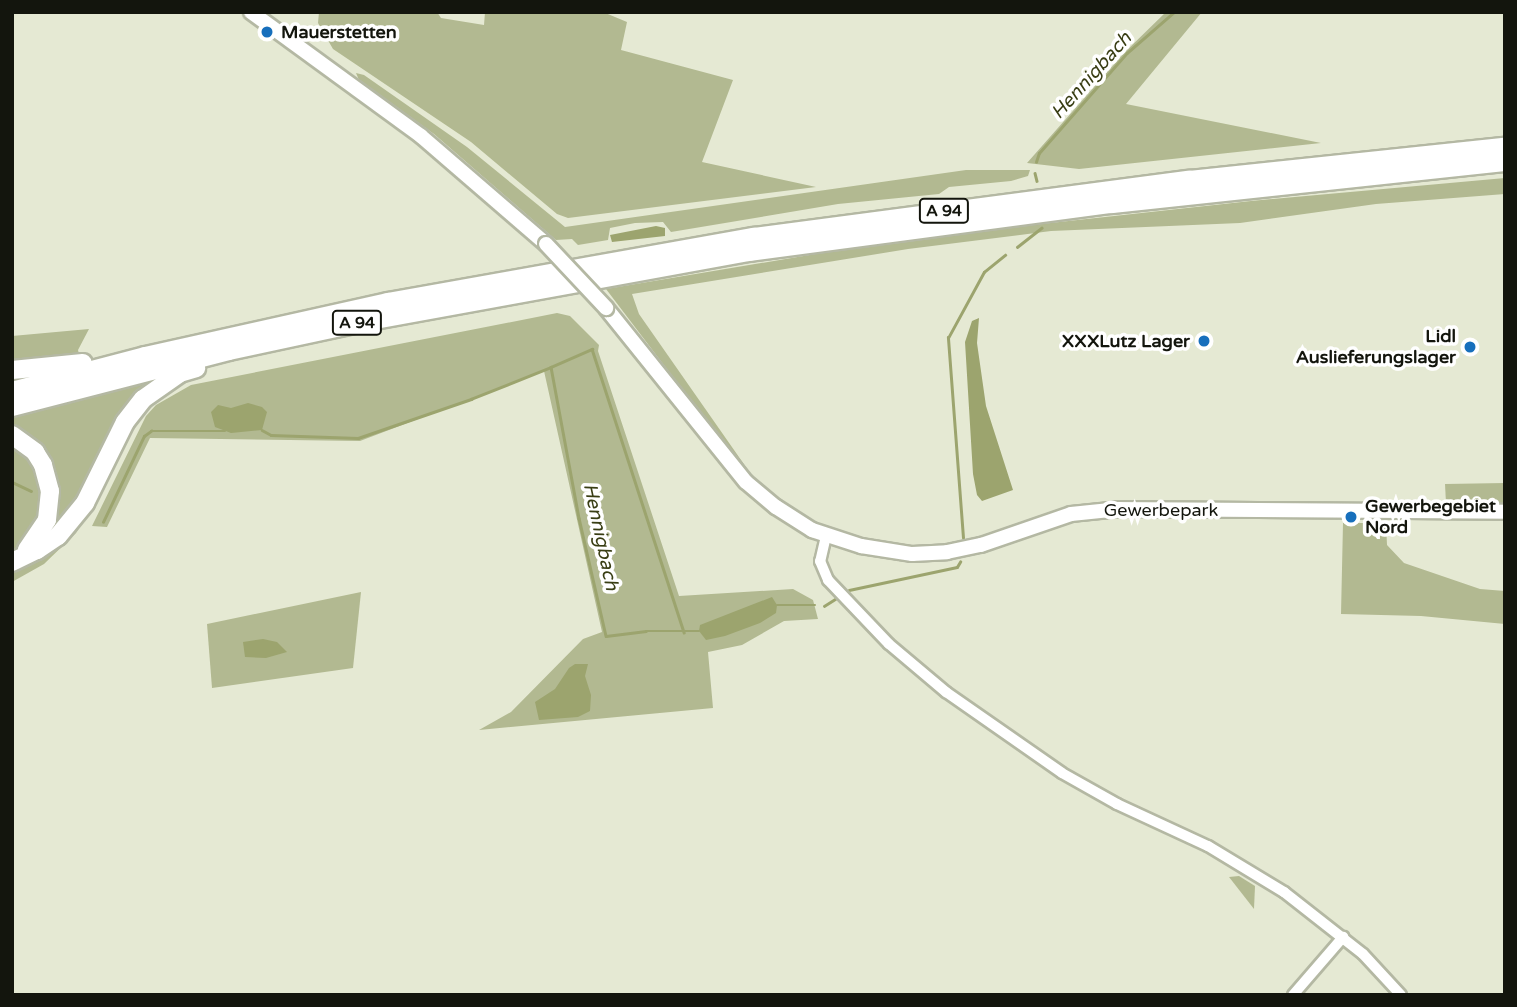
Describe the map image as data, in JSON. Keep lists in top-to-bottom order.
{
  "streets": {
    "highway": ["A 94"],
    "street": ["Gewerbepark"]
  },
  "water": ["Hennigbach"],
  "places": [
    "Mauerstetten",
    "XXXLutz Lager",
    "Lidl Auslieferungslager",
    "Gewerbegebiet Nord"
  ]
}
